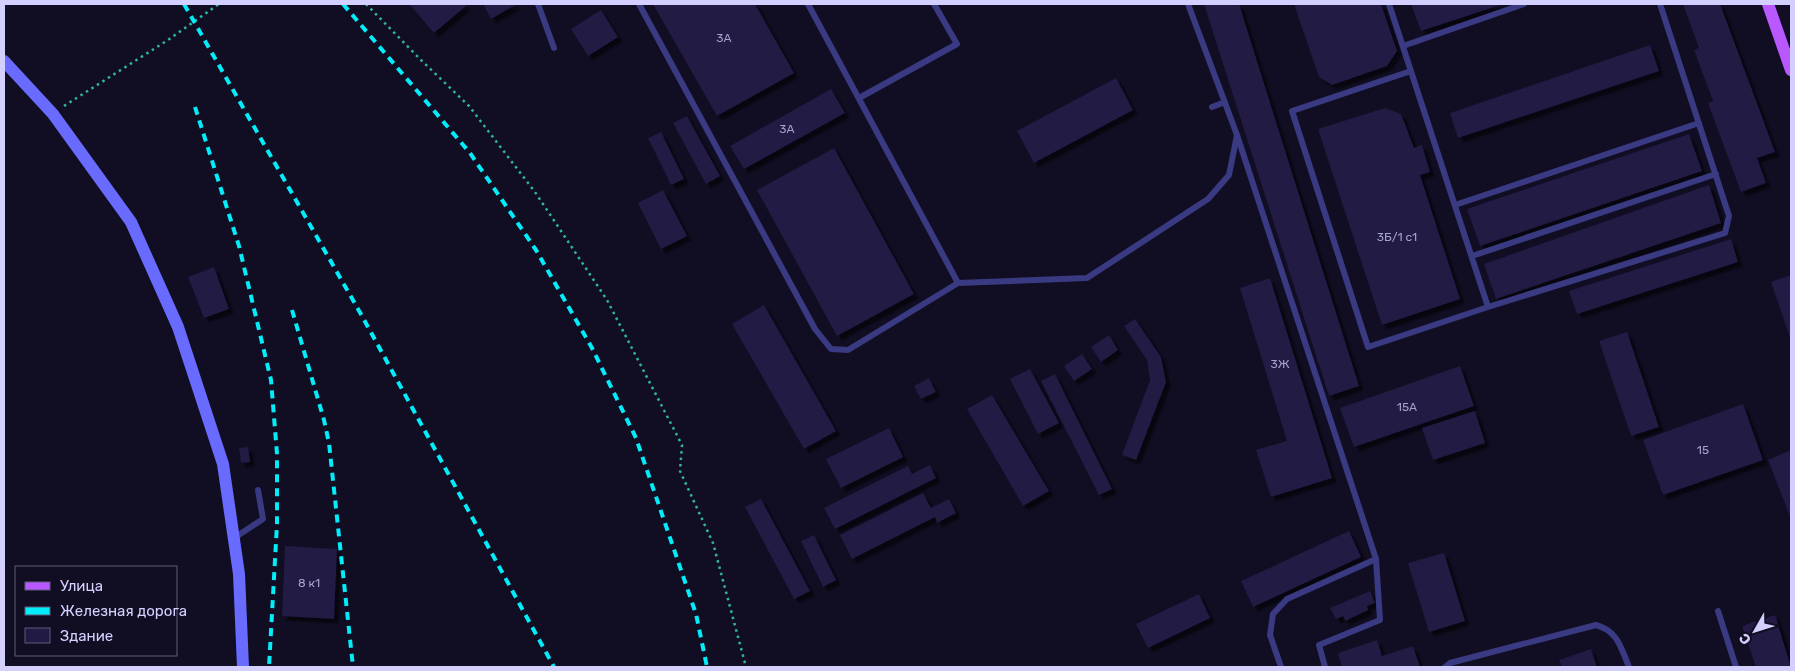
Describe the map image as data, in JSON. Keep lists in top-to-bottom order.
{
  "house_numbers": [
    "3А",
    "3А",
    "3Б/1 с1",
    "3Ж",
    "15А",
    "15",
    "8 к1"
  ],
  "legend": ["Улица", "Железная дорога", "Здание"],
  "north": "bottom left"
}
